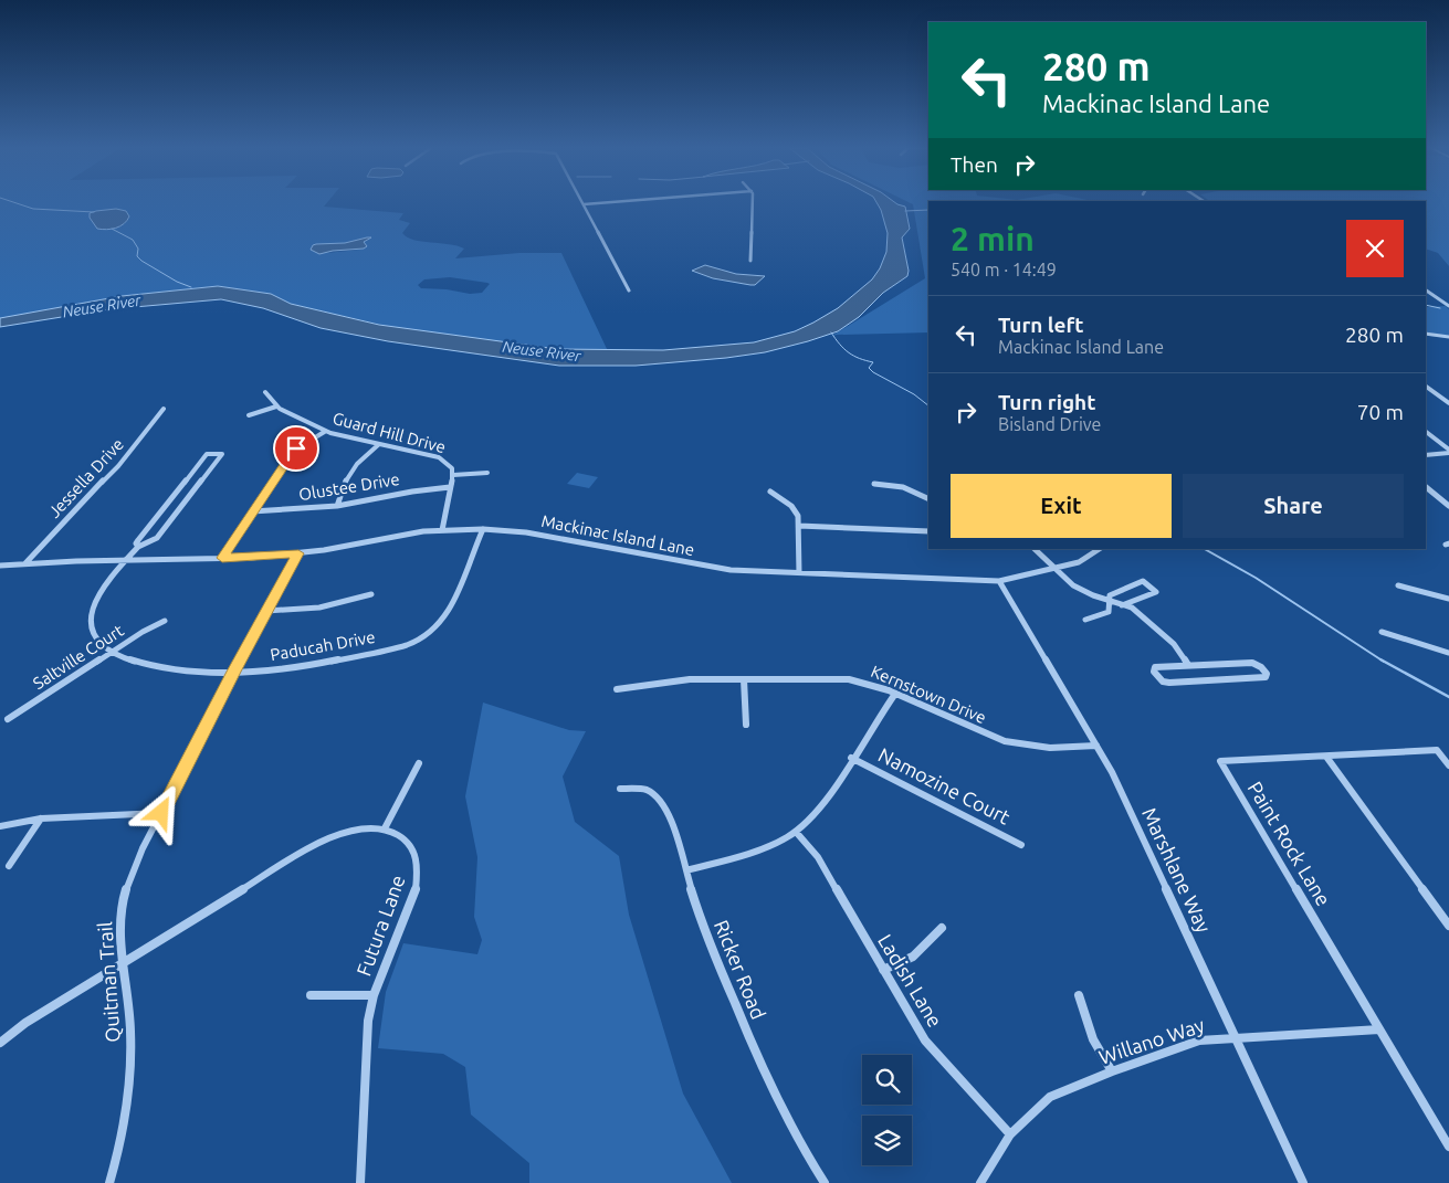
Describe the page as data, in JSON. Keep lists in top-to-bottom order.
{
  "streets": {
    "street": [
      "Guard Hill Drive",
      "Jessella Drive",
      "Olustee Drive",
      "Mackinac Island Lane",
      "Paducah Drive",
      "Saltville Court",
      "Kernstown Drive",
      "Namozine Court",
      "Paint Rock Lane",
      "Marshlane Way",
      "Futura Lane",
      "Ricker Road",
      "Ladish Lane",
      "Quitman Trail",
      "Willano Way"
    ]
  },
  "crossings": [
    ["Guard Hill Drive", "Olustee Drive"],
    ["Guard Hill Drive", "Mackinac Island Lane"],
    ["Jessella Drive", "Mackinac Island Lane"],
    ["Mackinac Island Lane", "Paducah Drive"],
    ["Mackinac Island Lane", "Marshlane Way"],
    ["Mackinac Island Lane", "Quitman Trail"],
    ["Paducah Drive", "Saltville Court"],
    ["Paducah Drive", "Quitman Trail"],
    ["Kernstown Drive", "Marshlane Way"],
    ["Paint Rock Lane", "Willano Way"],
    ["Marshlane Way", "Willano Way"],
    ["Ladish Lane", "Willano Way"]
  ],
  "water": ["Neuse River"],
  "page": {
    "turn": ["280 m", "Mackinac Island Lane"],
    "then": "Then",
    "heading": ["2 min", "540 m · 14:49"],
    "list": [
      {
        "name": "Turn left",
        "note": "Mackinac Island Lane",
        "value": "280 m"
      },
      {
        "name": "Turn right",
        "note": "Bisland Drive",
        "value": "70 m"
      }
    ],
    "buttons": ["Exit", "Share"]
  }
}
